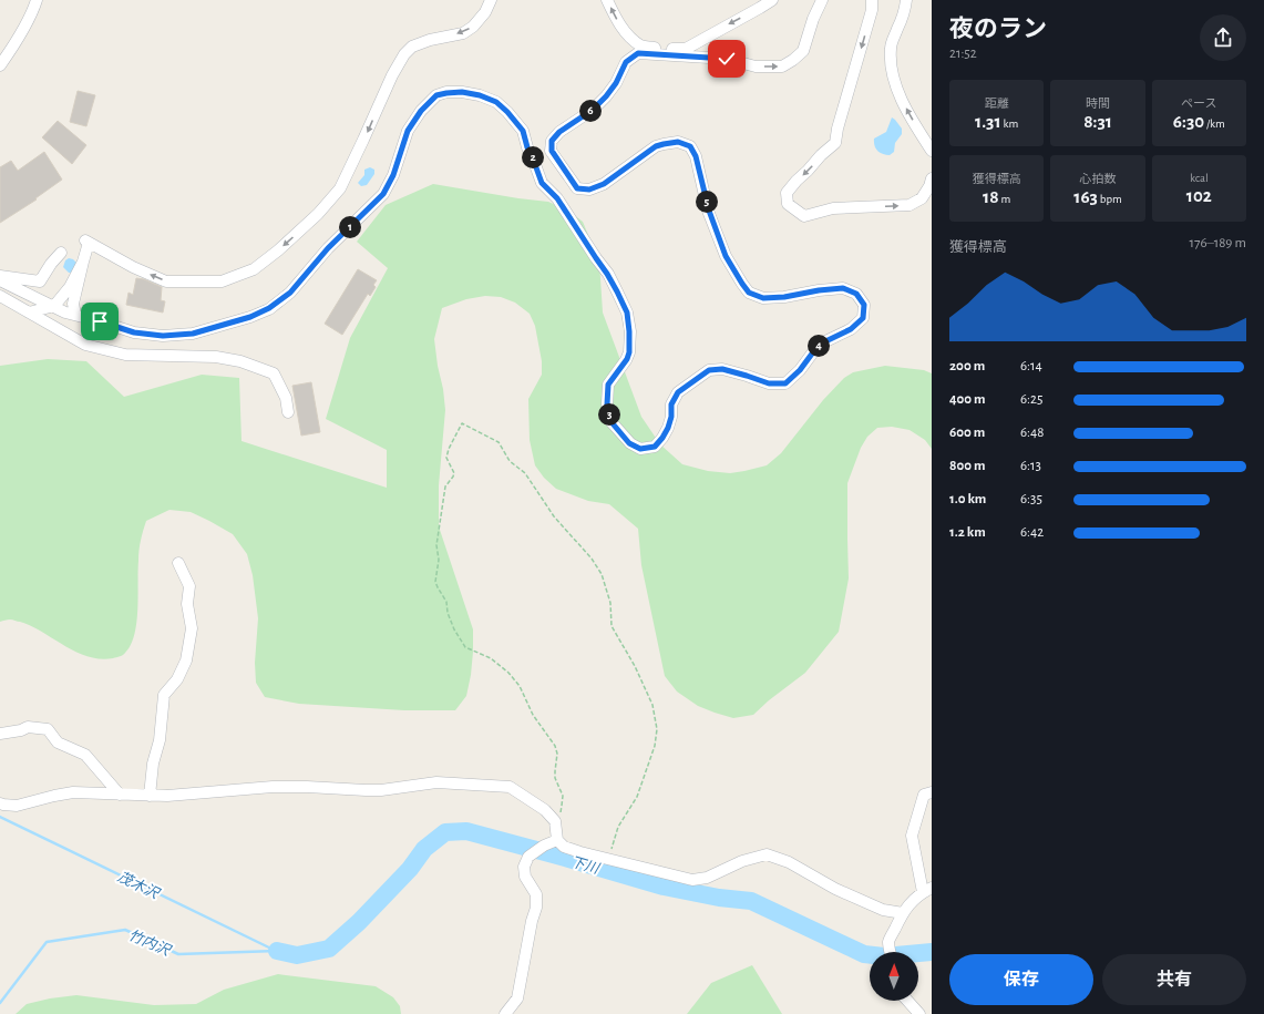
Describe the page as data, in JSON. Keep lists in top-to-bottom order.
{
  "water": ["下川", "茂木沢", "竹内沢"],
  "north": "top",
  "page": {
    "heading": ["夜のラン", "21:52"],
    "stats": [
      ["距離", "1.31 km"],
      ["時間", "8:31"],
      ["ペース", "6:30 /km"],
      ["獲得標高", "18 m"],
      ["心拍数", "163 bpm"],
      ["kcal", "102"]
    ],
    "pins": [
      "6",
      "2",
      "5",
      "1",
      "4",
      "3"
    ],
    "chart": ["獲得標高", "176–189 m"],
    "list": [
      {
        "name": "200 m",
        "note": "6:14"
      },
      {
        "name": "400 m",
        "note": "6:25"
      },
      {
        "name": "600 m",
        "note": "6:48"
      },
      {
        "name": "800 m",
        "note": "6:13"
      },
      {
        "name": "1.0 km",
        "note": "6:35"
      },
      {
        "name": "1.2 km",
        "note": "6:42"
      }
    ],
    "buttons": ["保存", "共有"]
  }
}
